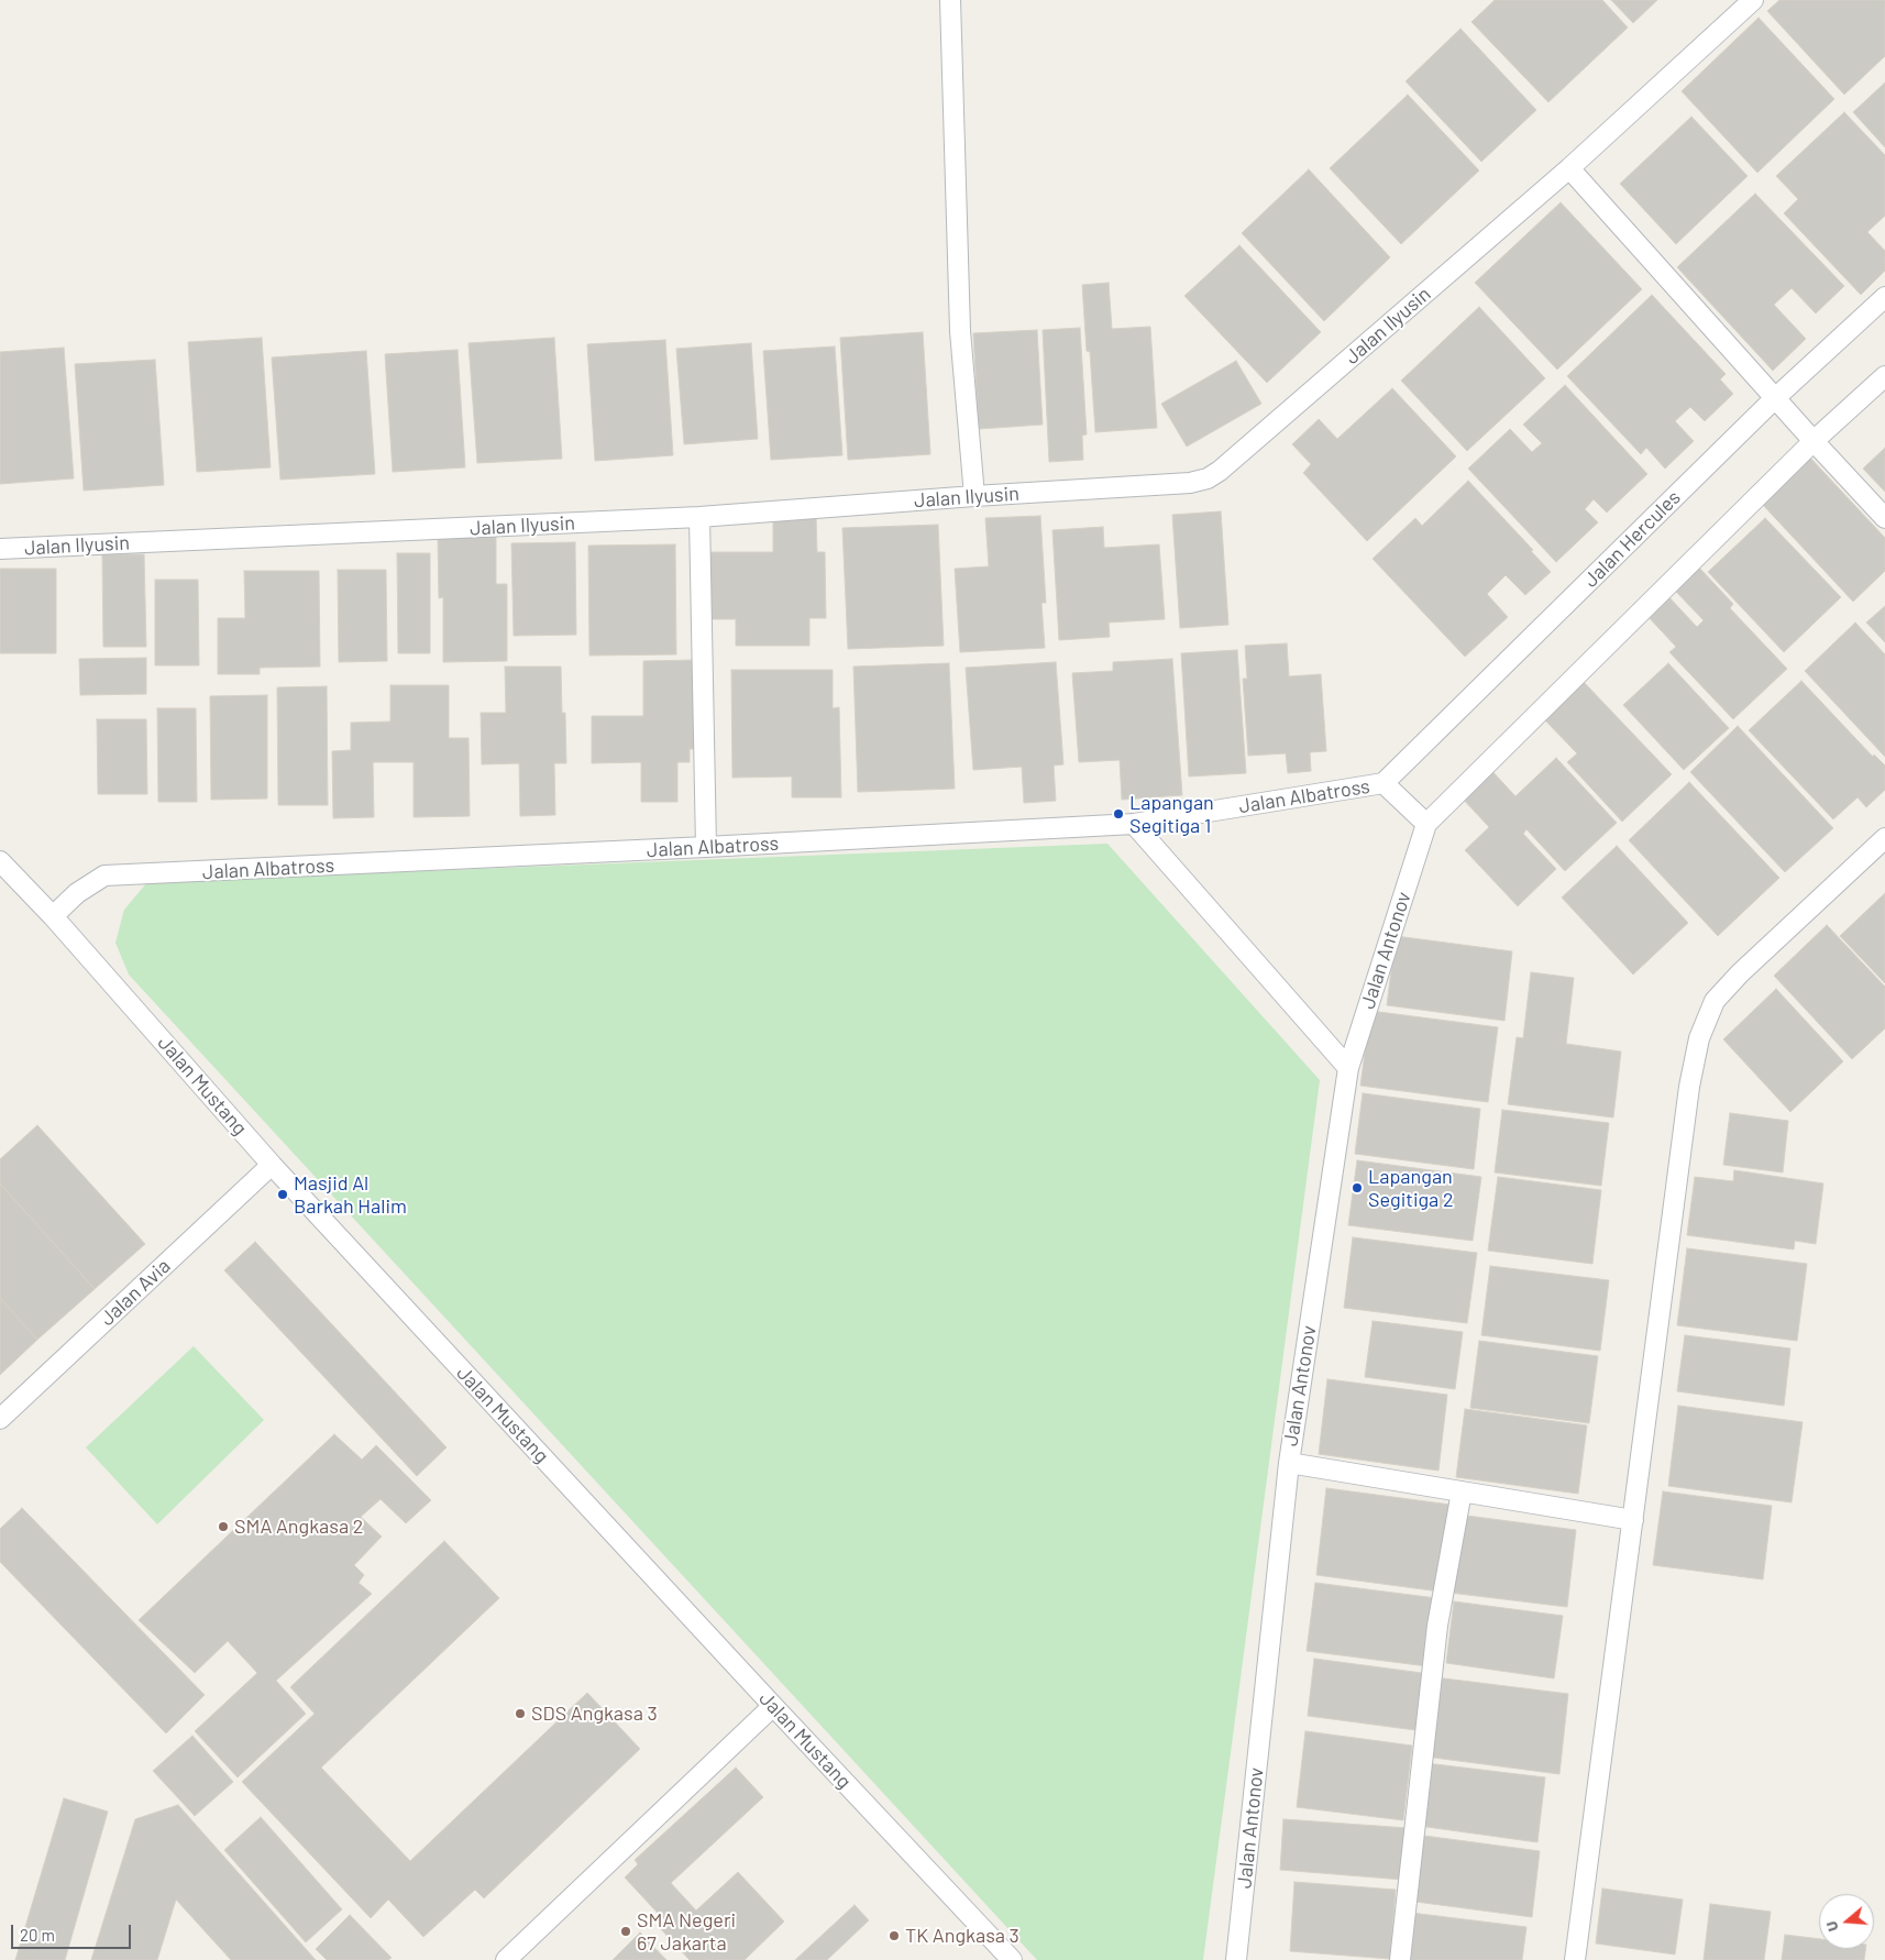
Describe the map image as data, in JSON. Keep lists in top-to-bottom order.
{
  "streets": {
    "lane": [
      "Jalan Ilyusin",
      "Jalan Hercules",
      "Jalan Albatross",
      "Jalan Antonov",
      "Jalan Mustang",
      "Jalan Avia"
    ]
  },
  "crossings": [
    ["Jalan Hercules", "Jalan Albatross"],
    ["Jalan Albatross", "Jalan Mustang"],
    ["Jalan Mustang", "Jalan Avia"]
  ],
  "places": [
    "Lapangan Segitiga 1",
    "Lapangan Segitiga 2",
    "Masjid Al Barkah Halim",
    "SMA Angkasa 2",
    "SDS Angkasa 3",
    "SMA Negeri 67 Jakarta",
    "TK Angkasa 3"
  ],
  "scale_bar": "20 m",
  "north": "left"
}
